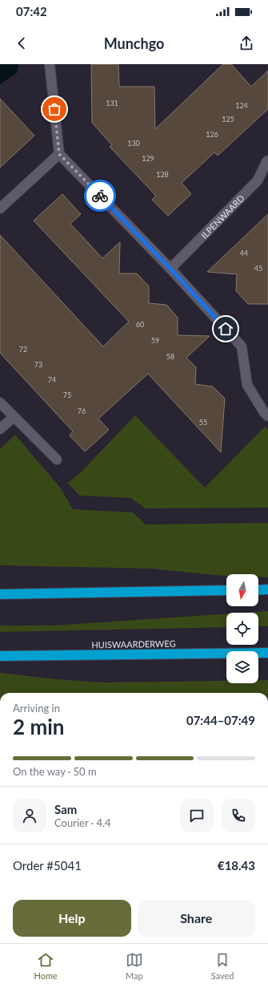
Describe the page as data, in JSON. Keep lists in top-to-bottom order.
{
  "streets": {
    "highway": ["HUISWAARDERWEG"],
    "street": ["ILPENWAARD"]
  },
  "house_numbers": [
    "131",
    "124",
    "125",
    "126",
    "130",
    "129",
    "128",
    "44",
    "45",
    "60",
    "59",
    "72",
    "58",
    "73",
    "74",
    "75",
    "76",
    "55"
  ],
  "north": "bottom",
  "page": {
    "status": "07:42",
    "header": "Munchgo",
    "heading": ["2 min", "Arriving in", "07:44–07:49"],
    "panel": [
      "Sam",
      "Courier · 4.4",
      "Order #5041",
      "€18.43"
    ],
    "bar": "On the way · 50 m",
    "buttons": ["Help", "Share"],
    "tabs": ["Home", "Map", "Saved"]
  }
}
